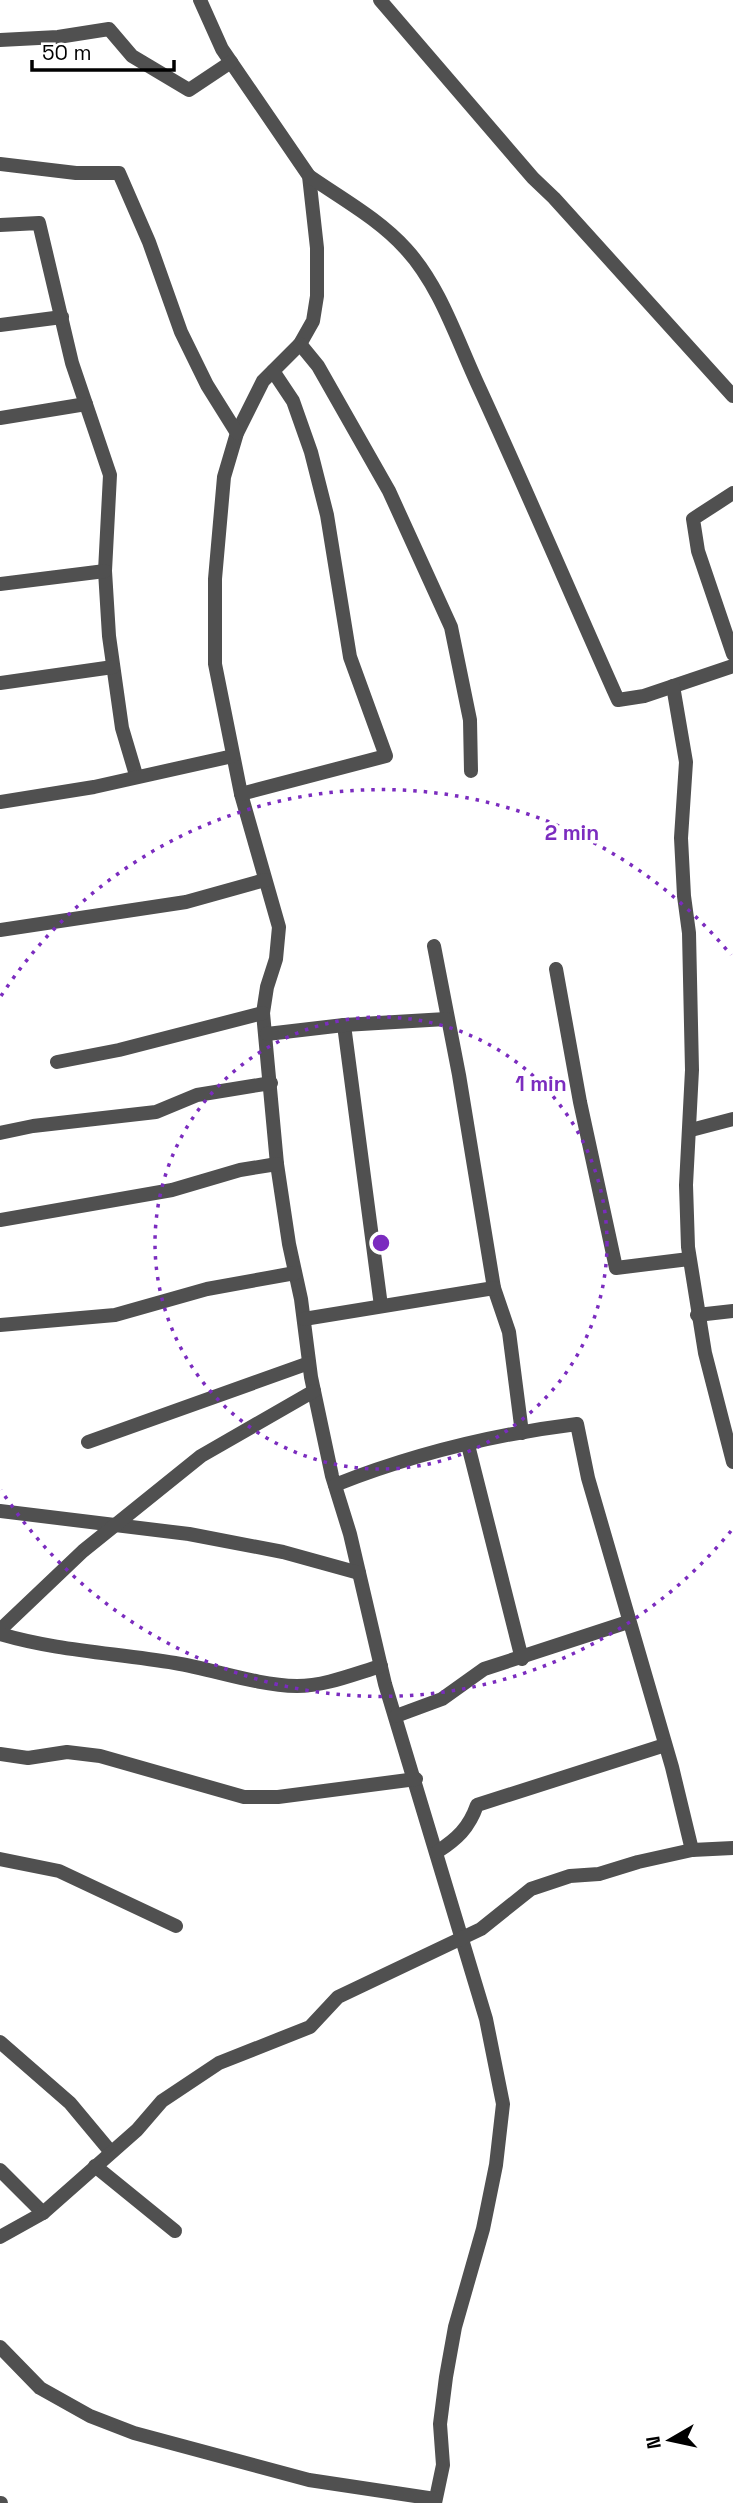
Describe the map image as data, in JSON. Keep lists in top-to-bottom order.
{
  "scale_bar": "50 m",
  "north": "left",
  "rings": ["2 min", "1 min"]
}
